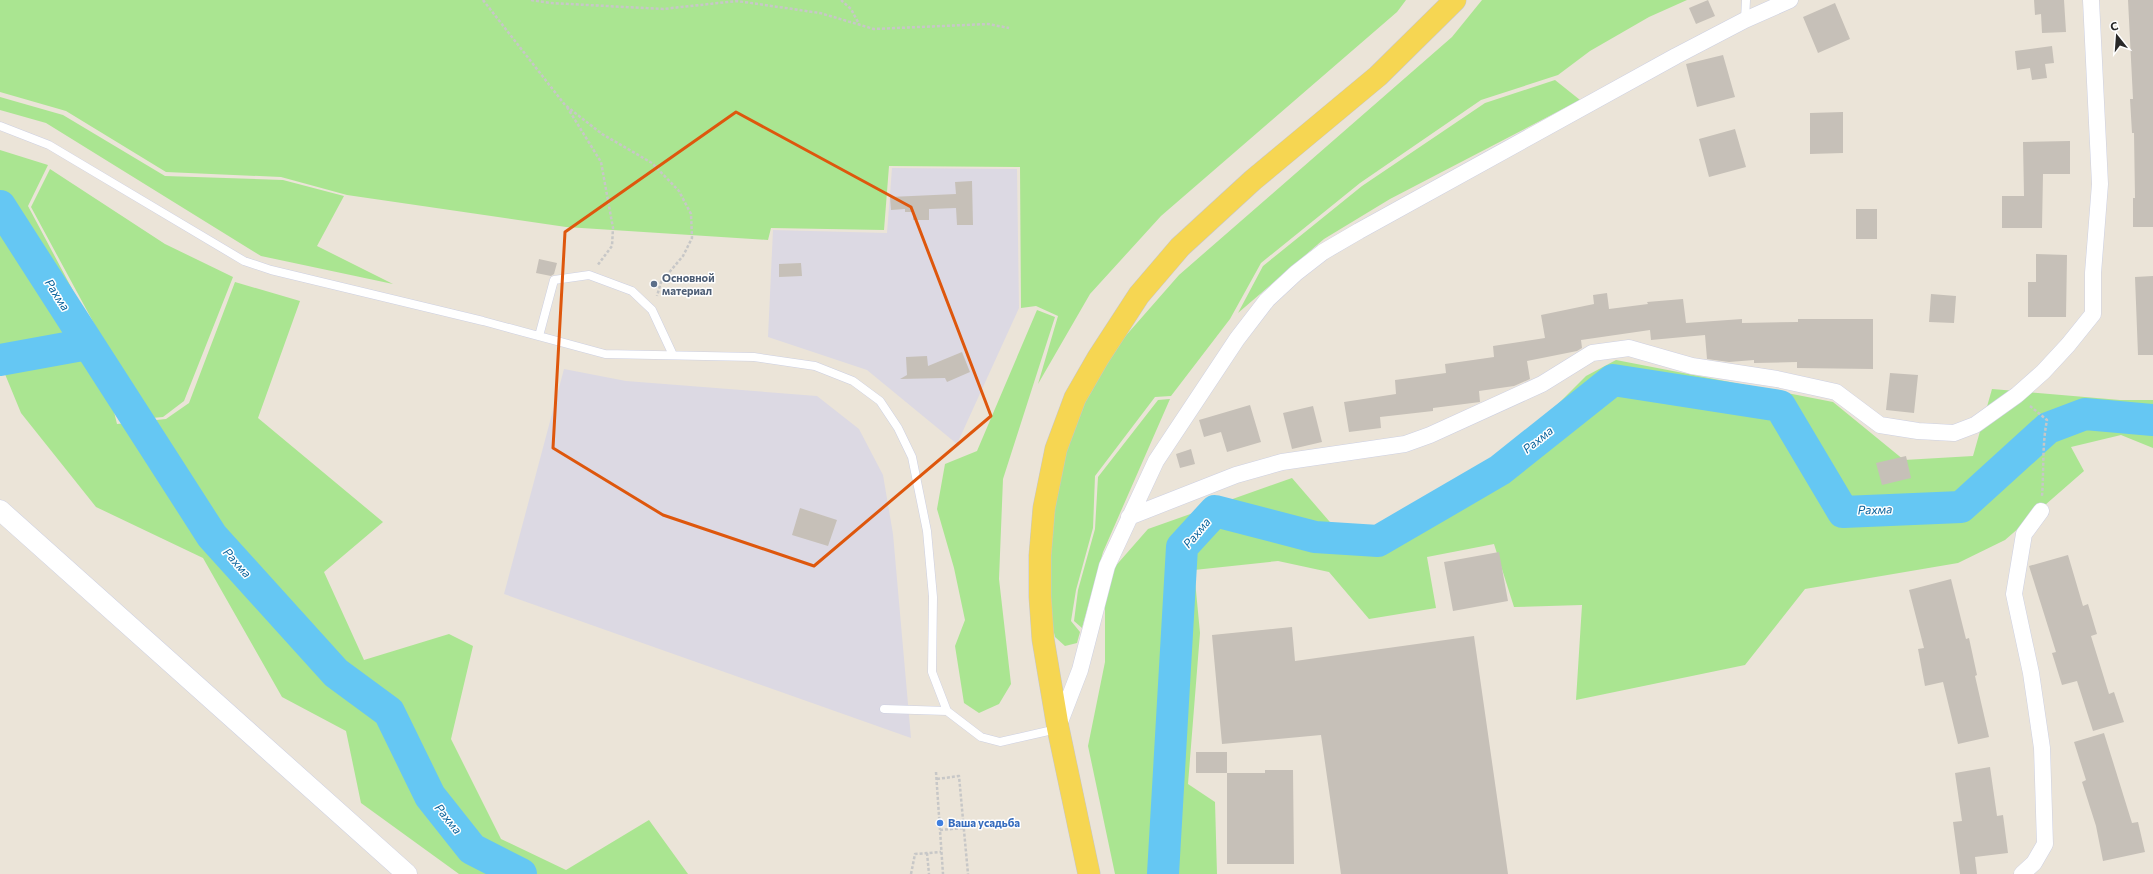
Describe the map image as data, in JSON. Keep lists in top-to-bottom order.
{
  "water": ["Рахма"],
  "places": ["Основной материал", "Ваша усадьба"],
  "north": "top"
}
